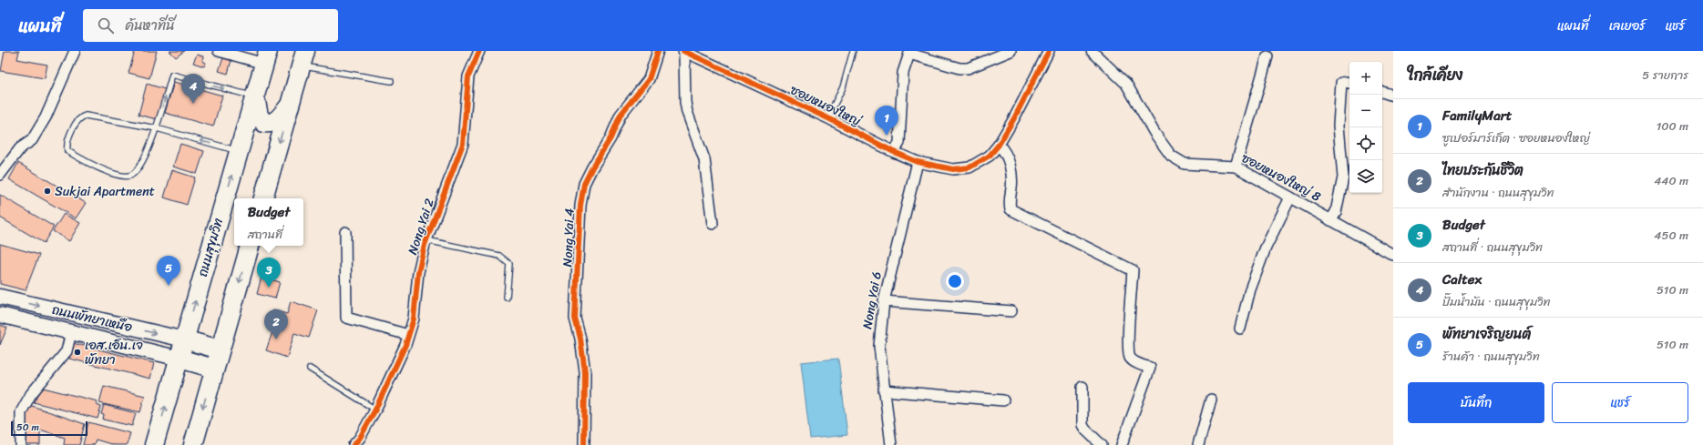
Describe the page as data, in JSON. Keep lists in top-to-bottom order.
{
  "streets": {
    "highway": ["ถนนสุขุมวิท"],
    "main road": ["ถนนพัทยาเหนือ"],
    "street": [
      "ซอยหนองใหญ่",
      "ซอยหนองใหญ่ 8",
      "Nong Yai 2",
      "Nong Yai 4",
      "Nong Yai 6"
    ]
  },
  "crossings": [
    ["ซอยหนองใหญ่", "Nong Yai 6"],
    ["ถนนสุขุมวิท", "ถนนพัทยาเหนือ"]
  ],
  "places": ["Sukjai Apartment", "เอส.เอ็น.เจ พัทยา"],
  "scale_bar": "50 m",
  "page": {
    "header": "แผนที่",
    "search": "ค้นหาที่นี่",
    "nav": ["แผนที่", "เลเยอร์", "แชร์"],
    "heading": ["ใกล้เคียง", "5 รายการ"],
    "map_buttons": ["+", "−"],
    "pins": [
      "4",
      "1",
      "5",
      "3",
      "2"
    ],
    "list": [
      {
        "mark": "1",
        "name": "FamilyMart",
        "note": "ซูเปอร์มาร์เก็ต · ซอยหนองใหญ่",
        "value": "100 m"
      },
      {
        "mark": "2",
        "name": "ไทยประกันชีวิต",
        "note": "สำนักงาน · ถนนสุขุมวิท",
        "value": "440 m"
      },
      {
        "mark": "3",
        "name": "Budget",
        "note": "สถานที่ · ถนนสุขุมวิท",
        "value": "450 m"
      },
      {
        "mark": "4",
        "name": "Caltex",
        "note": "ปั๊มน้ำมัน · ถนนสุขุมวิท",
        "value": "510 m"
      },
      {
        "mark": "5",
        "name": "พัทยาเจริญยนต์",
        "note": "ร้านค้า · ถนนสุขุมวิท",
        "value": "510 m"
      }
    ],
    "popup": ["Budget", "สถานที่"],
    "buttons": ["บันทึก", "แชร์"],
    "scale": "50 m"
  }
}
